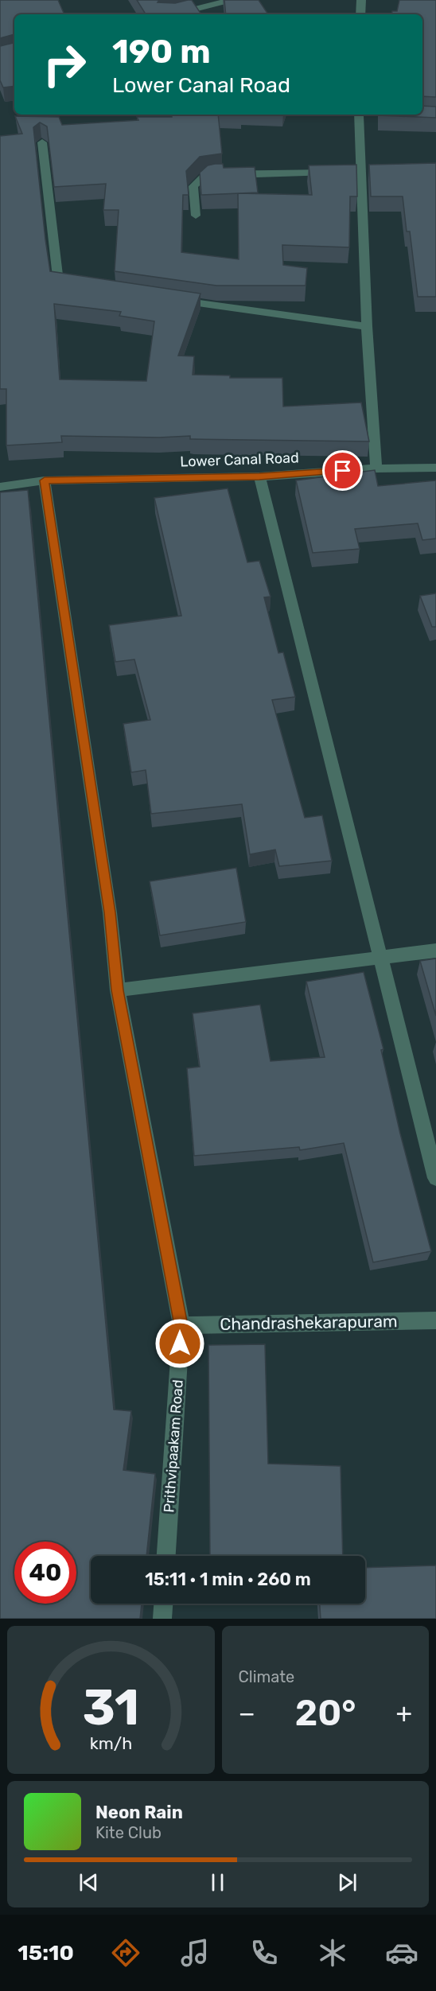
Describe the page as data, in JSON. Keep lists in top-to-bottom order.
{
  "streets": {
    "street": ["Lower Canal Road", "Chandrashekarapuram", "Prithvipaakam Road"]
  },
  "crossings": [
    ["Lower Canal Road", "Prithvipaakam Road"],
    ["Chandrashekarapuram", "Prithvipaakam Road"]
  ],
  "page": {
    "turn": ["190 m", "Lower Canal Road"],
    "limit": "40",
    "trip": "15:11 · 1 min · 260 m",
    "tile": "Climate",
    "heat": ["−", "20°", "+"],
    "song": ["Neon Rain", "Kite Club"],
    "tabs": "15:10",
    "gauge": ["31", "km/h"]
  }
}
